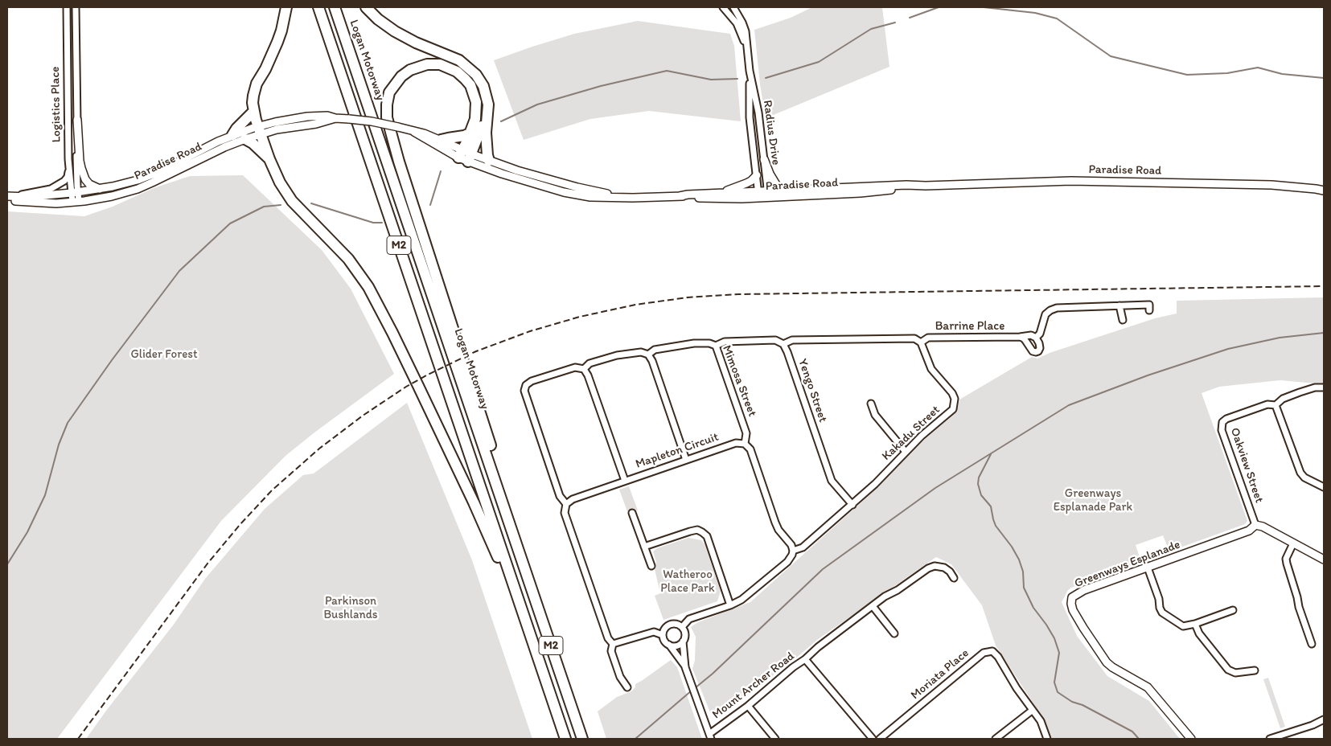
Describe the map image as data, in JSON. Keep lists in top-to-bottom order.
{
  "streets": {
    "highway": ["Logan Motorway", "M2"],
    "street": [
      "Logistics Place",
      "Radius Drive",
      "Paradise Road",
      "Barrine Place",
      "Mimosa Street",
      "Yengo Street",
      "Kakadu Street",
      "Mapleton Circuit",
      "Oakview Street",
      "Greenways Esplanade",
      "Moriata Place",
      "Mount Archer Road"
    ]
  },
  "crossings": [
    ["Logistics Place", "Paradise Road"],
    ["Radius Drive", "Paradise Road"],
    ["Barrine Place", "Kakadu Street"],
    ["Mimosa Street", "Mapleton Circuit"],
    ["Yengo Street", "Kakadu Street"],
    ["Oakview Street", "Greenways Esplanade"]
  ],
  "parks": [
    "Glider Forest",
    "Greenways Esplanade Park",
    "Watheroo Place Park",
    "Parkinson Bushlands"
  ]
}
